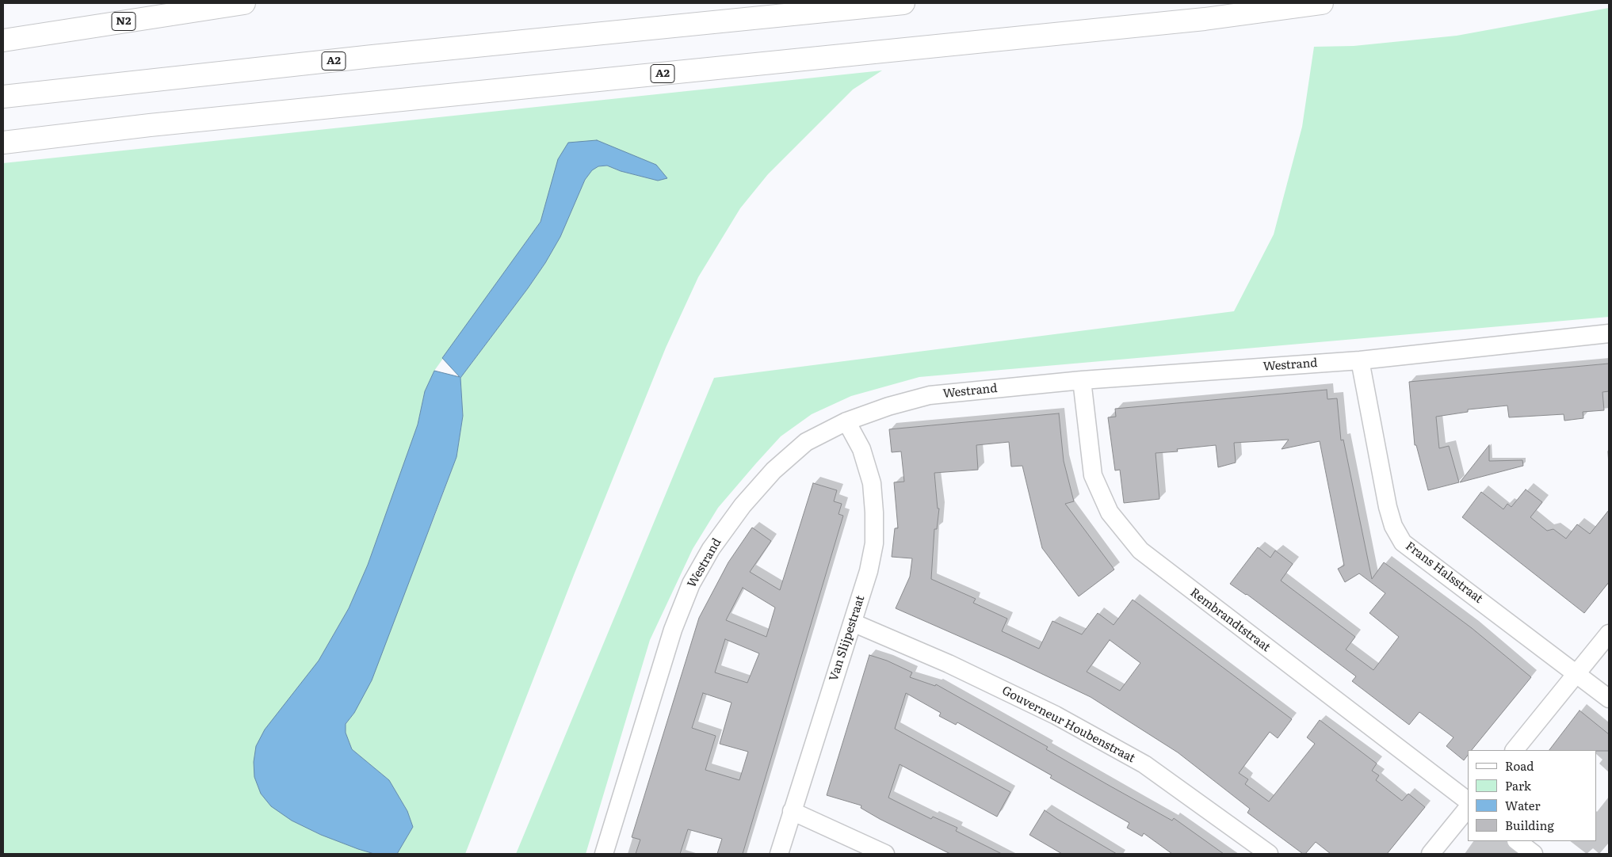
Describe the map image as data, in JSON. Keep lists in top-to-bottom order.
{
  "streets": {
    "highway": ["N2", "A2"],
    "street": [
      "Westrand",
      "Frans Halsstraat",
      "Rembrandtstraat",
      "Van Slijpestraat",
      "Gouverneur Houbenstraat"
    ]
  },
  "crossings": [
    ["Westrand", "Frans Halsstraat"],
    ["Westrand", "Rembrandtstraat"],
    ["Westrand", "Van Slijpestraat"],
    ["Van Slijpestraat", "Gouverneur Houbenstraat"]
  ],
  "legend": [
    "Road",
    "Park",
    "Water",
    "Building"
  ]
}
